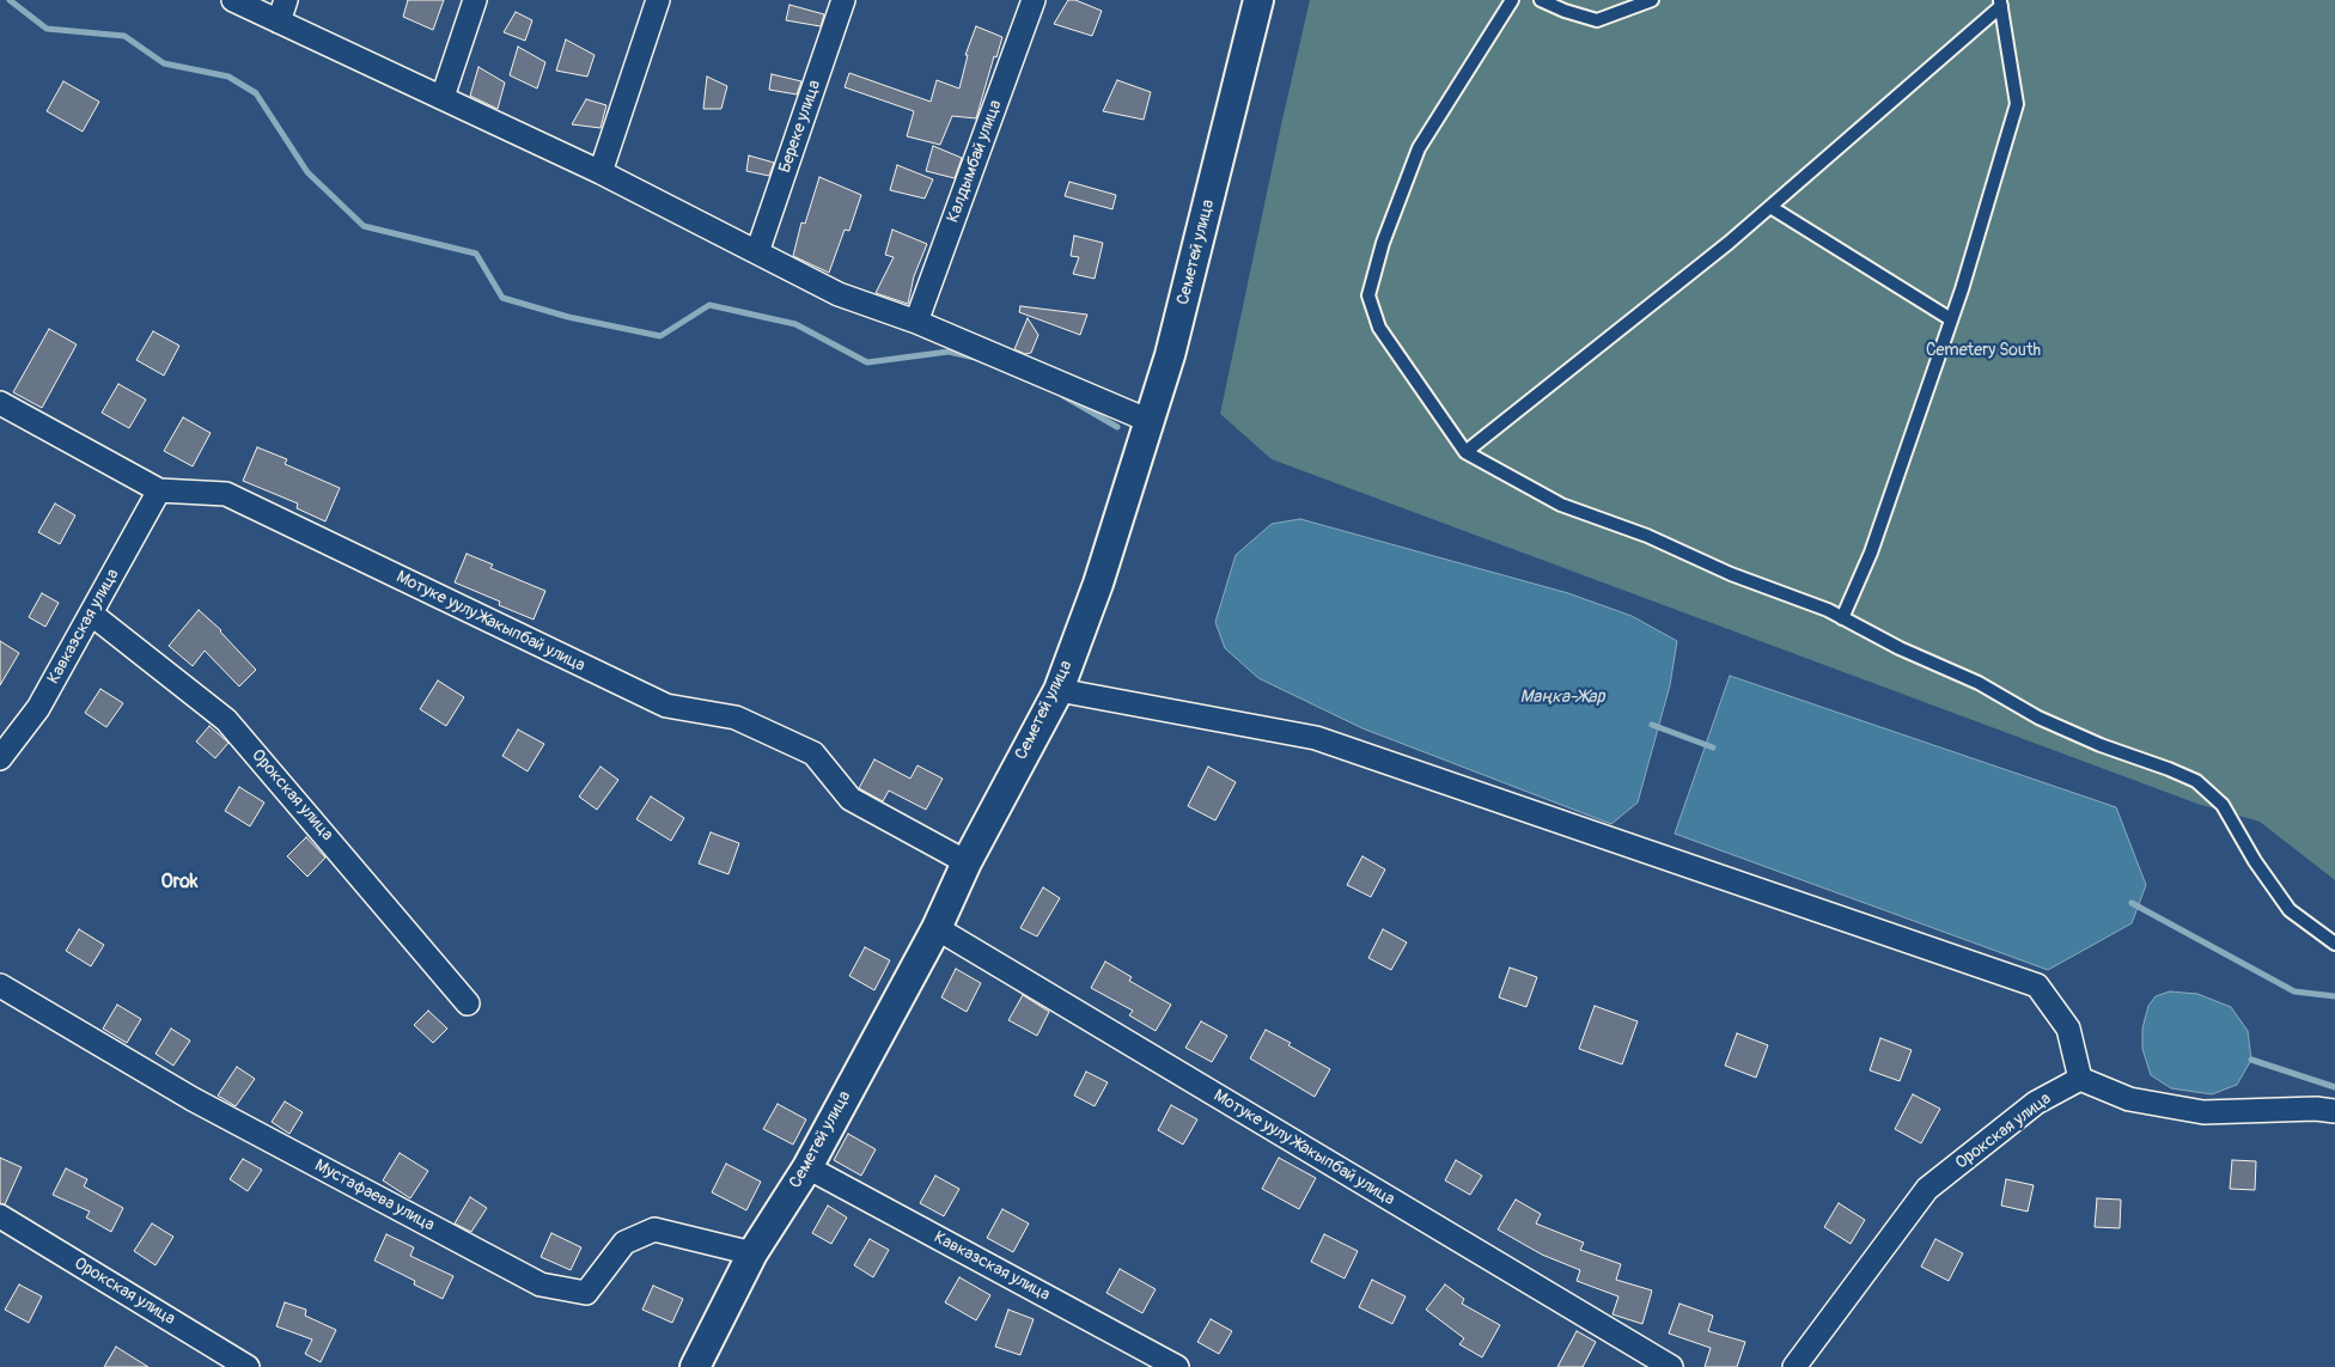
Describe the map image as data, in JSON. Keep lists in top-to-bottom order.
{
  "streets": {
    "street": [
      "Береке улица",
      "Калдымбай улица",
      "Семетей улица",
      "Мотуке уулу Жакыпбай улица",
      "Кавказская улица",
      "Орокская улица",
      "Мустафаева улица"
    ]
  },
  "crossings": [
    ["Семетей улица", "Мотуке уулу Жакыпбай улица"],
    ["Семетей улица", "Кавказская улица"],
    ["Семетей улица", "Мустафаева улица"],
    ["Мотуке уулу Жакыпбай улица", "Кавказская улица"],
    ["Кавказская улица", "Орокская улица"]
  ],
  "districts": ["Orok"],
  "water": ["Маңка-Жар"],
  "parks": ["Cemetery South"]
}
